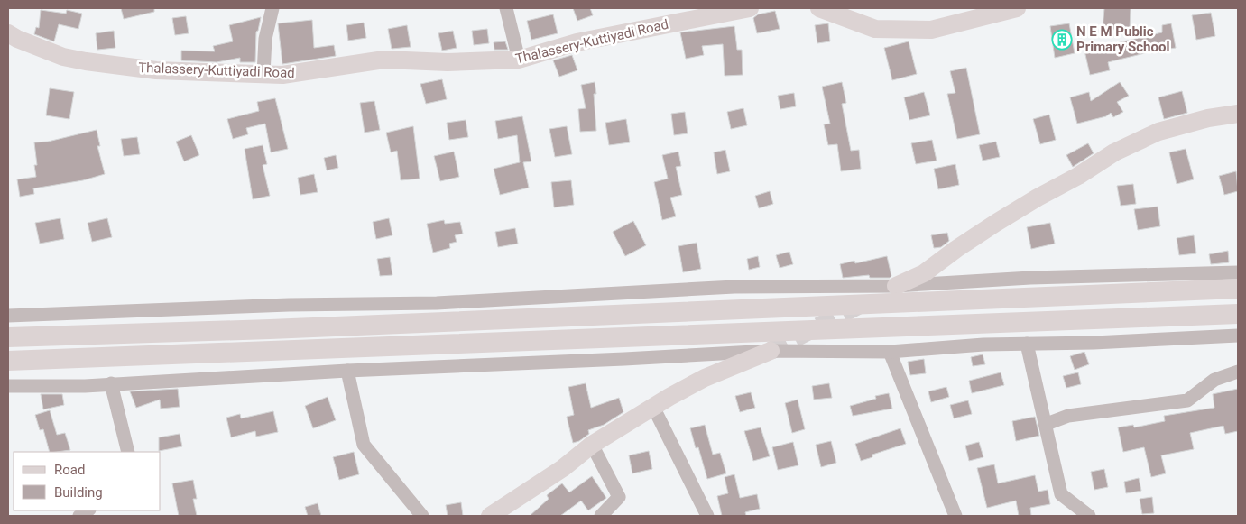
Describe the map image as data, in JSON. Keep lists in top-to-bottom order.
{
  "streets": {
    "main road": ["Thalassery-Kuttiyadi Road"]
  },
  "places": {
    "building": ["N E M Public Primary School"]
  },
  "legend": ["Road", "Building"]
}
